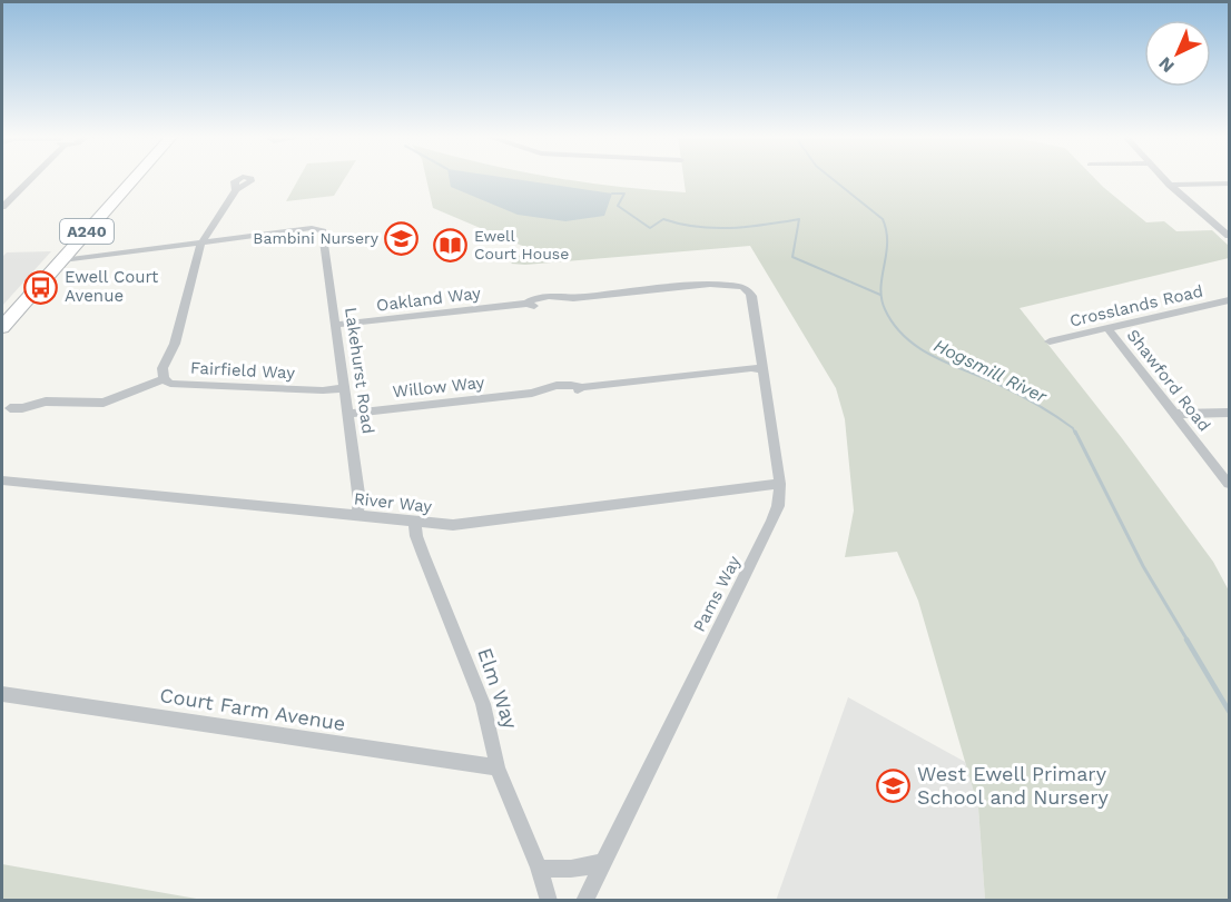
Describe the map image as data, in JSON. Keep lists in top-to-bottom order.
{
  "streets": {
    "highway": ["A240"],
    "street": [
      "Oakland Way",
      "Crosslands Road",
      "Fairfield Way",
      "Lakehurst Road",
      "Shawford Road",
      "Willow Way",
      "River Way",
      "Pams Way",
      "Elm Way",
      "Court Farm Avenue"
    ]
  },
  "crossings": [
    ["Oakland Way", "Lakehurst Road"],
    ["Oakland Way", "Pams Way"],
    ["Crosslands Road", "Shawford Road"],
    ["Fairfield Way", "Lakehurst Road"],
    ["Lakehurst Road", "Willow Way"],
    ["Lakehurst Road", "River Way"],
    ["Willow Way", "Pams Way"],
    ["River Way", "Pams Way"],
    ["River Way", "Elm Way"],
    ["Elm Way", "Court Farm Avenue"]
  ],
  "water": ["Hogsmill River"],
  "places": {
    "school or university": ["Bambini Nursery", "West Ewell Primary School and Nursery"],
    "library": ["Ewell Court House"],
    "bus stop": ["Ewell Court Avenue"]
  },
  "north": "bottom left"
}
